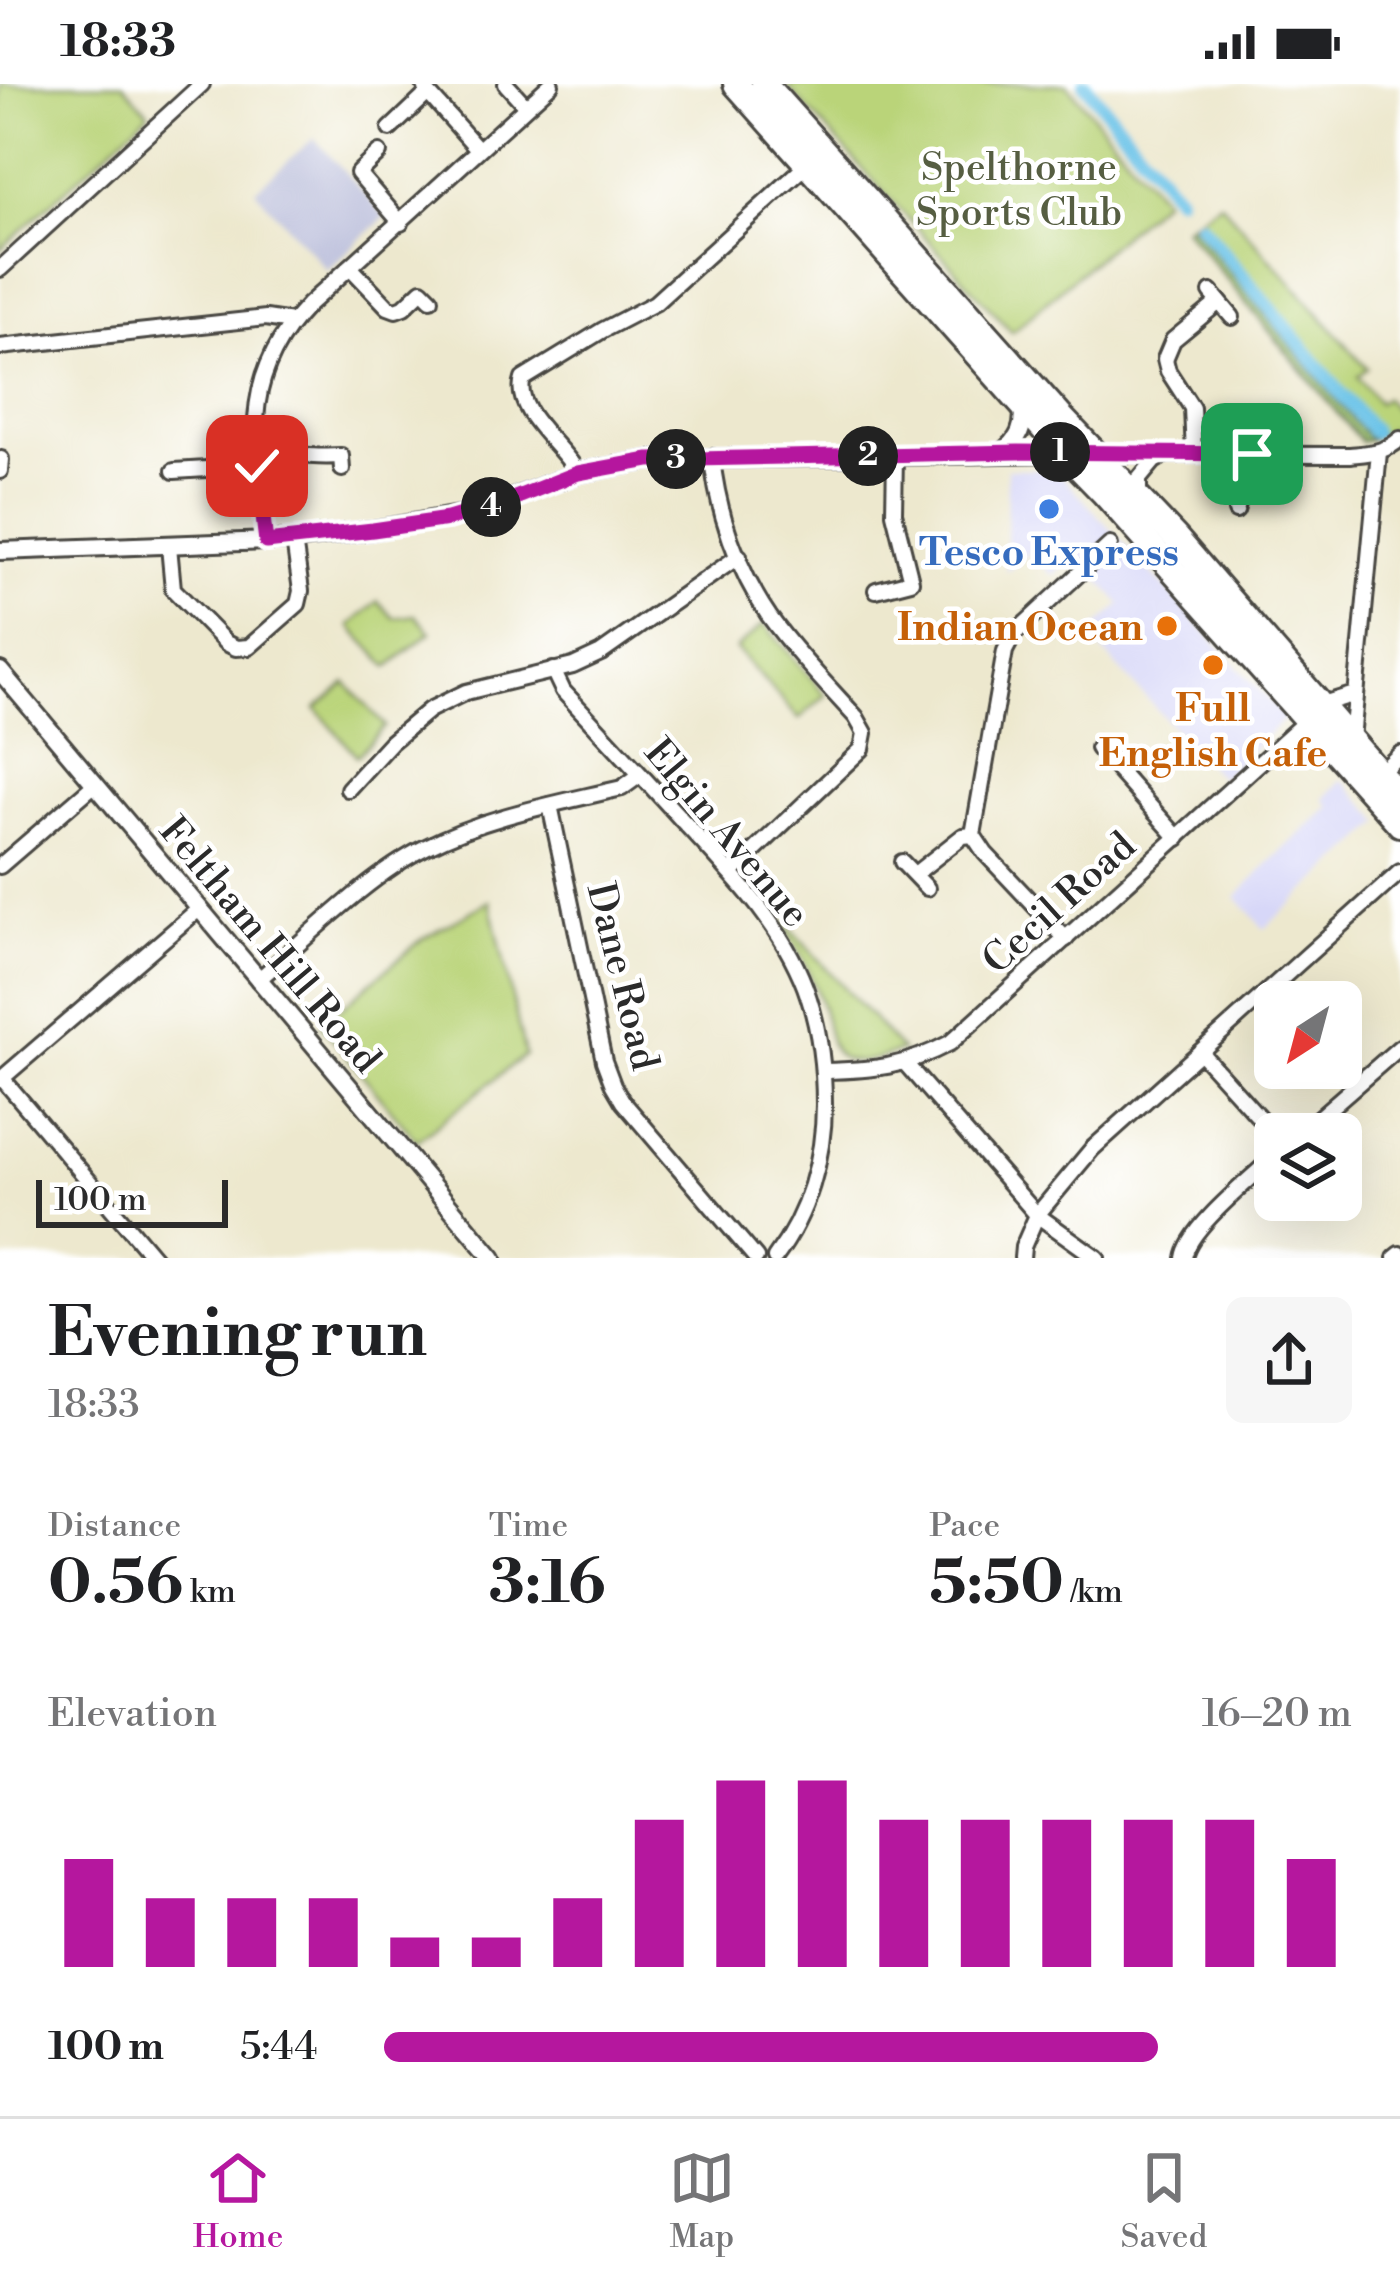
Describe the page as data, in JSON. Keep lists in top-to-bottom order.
{
  "streets": {
    "street": [
      "Elgin Avenue",
      "Cecil Road",
      "Feltham Hill Road",
      "Dane Road"
    ]
  },
  "crossings": [
    ["Elgin Avenue", "Cecil Road"]
  ],
  "parks": ["Spelthorne Sports Club"],
  "places": ["Tesco Express", "Indian Ocean", "Full English Cafe"],
  "scale_bar": "100 m",
  "north": "bottom left",
  "page": {
    "status": "18:33",
    "pins": [
      "1",
      "2",
      "3",
      "4"
    ],
    "scale": "100 m",
    "heading": ["Evening run", "18:33"],
    "stats": [
      ["Distance", "0.56 km"],
      ["Time", "3:16"],
      ["Pace", "5:50 /km"]
    ],
    "chart": ["Elevation", "16–20 m"],
    "list": [
      {
        "name": "100 m",
        "note": "5:44"
      }
    ],
    "tabs": ["Home", "Map", "Saved"]
  }
}
